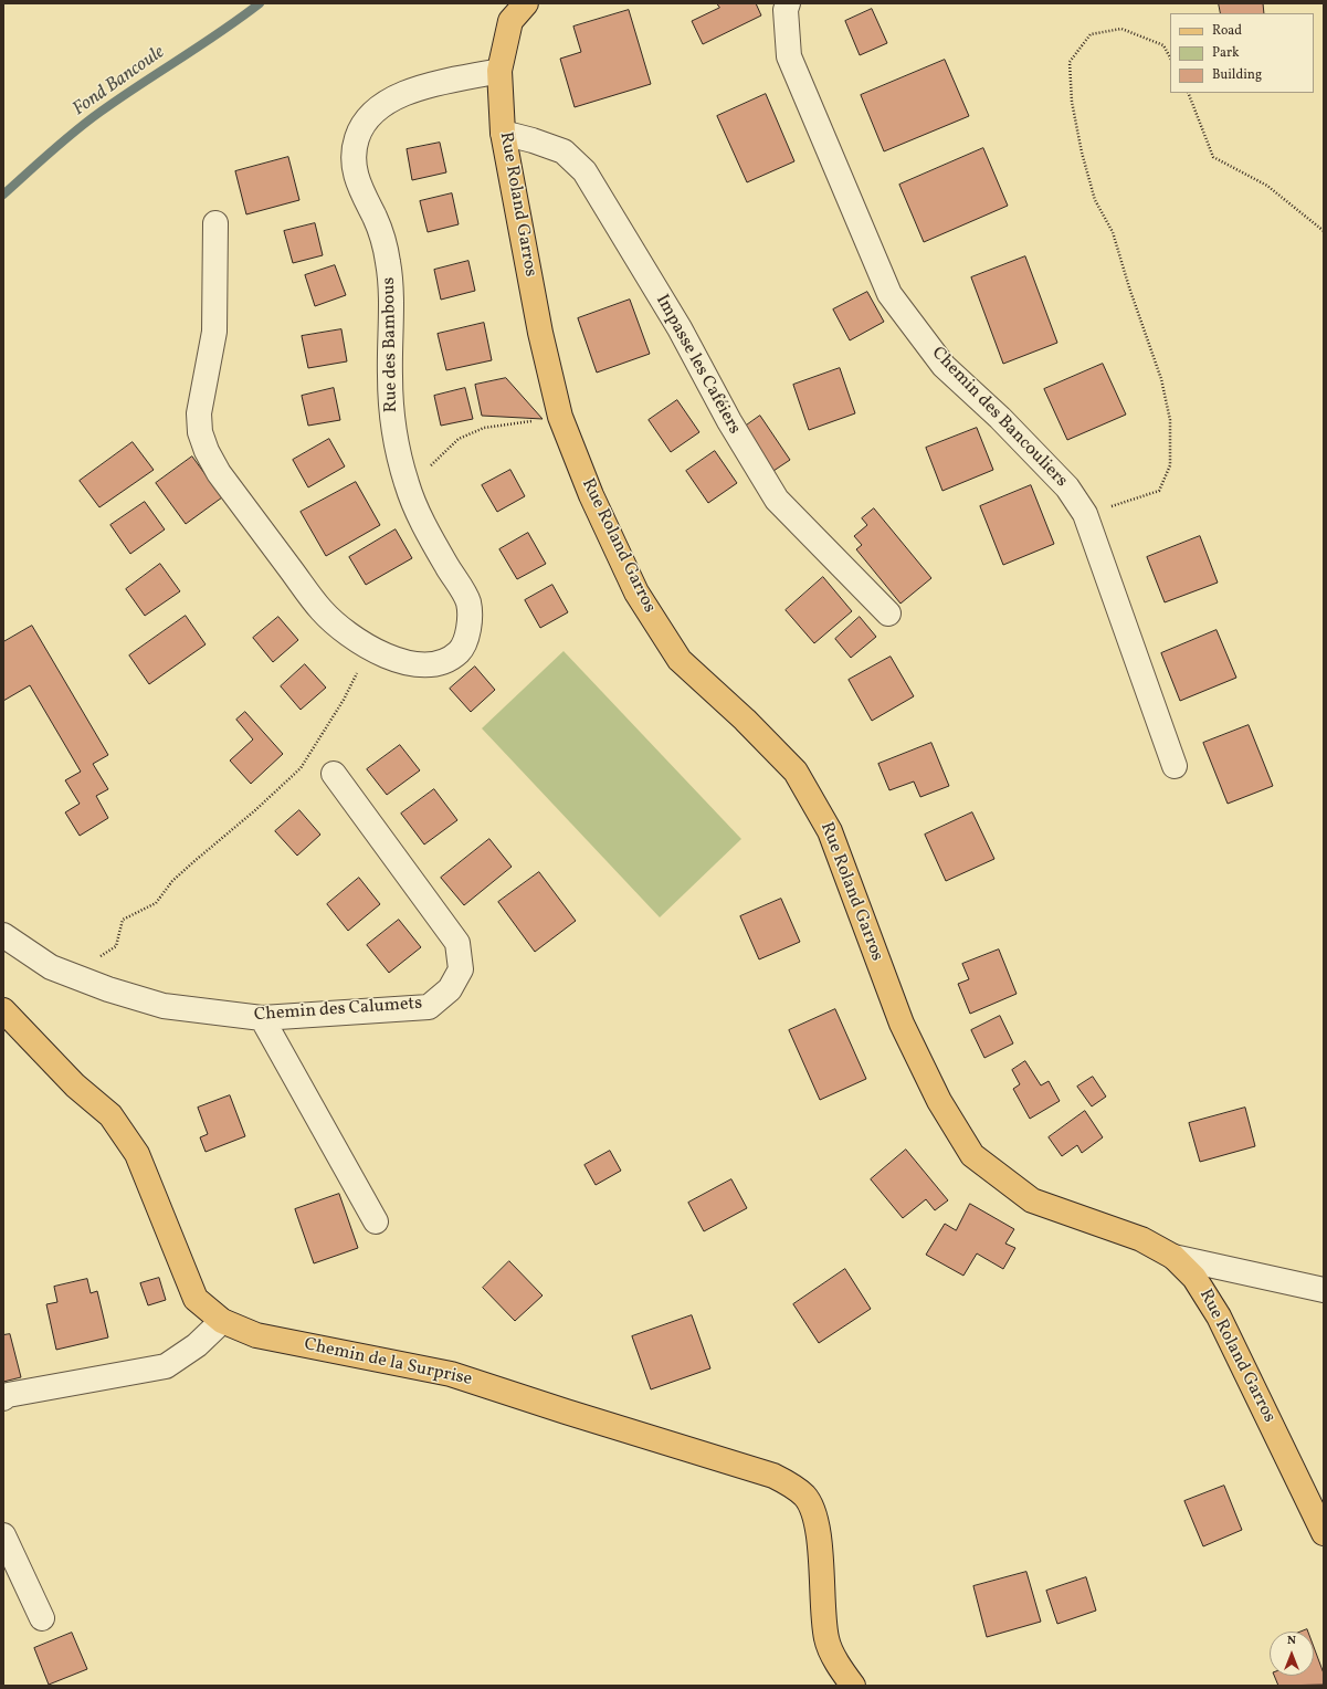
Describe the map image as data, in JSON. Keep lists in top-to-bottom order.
{
  "streets": {
    "main road": ["Rue Roland Garros", "Chemin de la Surprise"],
    "street": [
      "Rue des Bambous",
      "Impasse les Caféiers",
      "Chemin des Bancouliers",
      "Chemin des Calumets"
    ]
  },
  "crossings": [
    ["Rue Roland Garros", "Rue des Bambous"],
    ["Rue Roland Garros", "Impasse les Caféiers"]
  ],
  "water": ["Fond Bancoule"],
  "legend": ["Road", "Park", "Building"],
  "north": "top"
}
